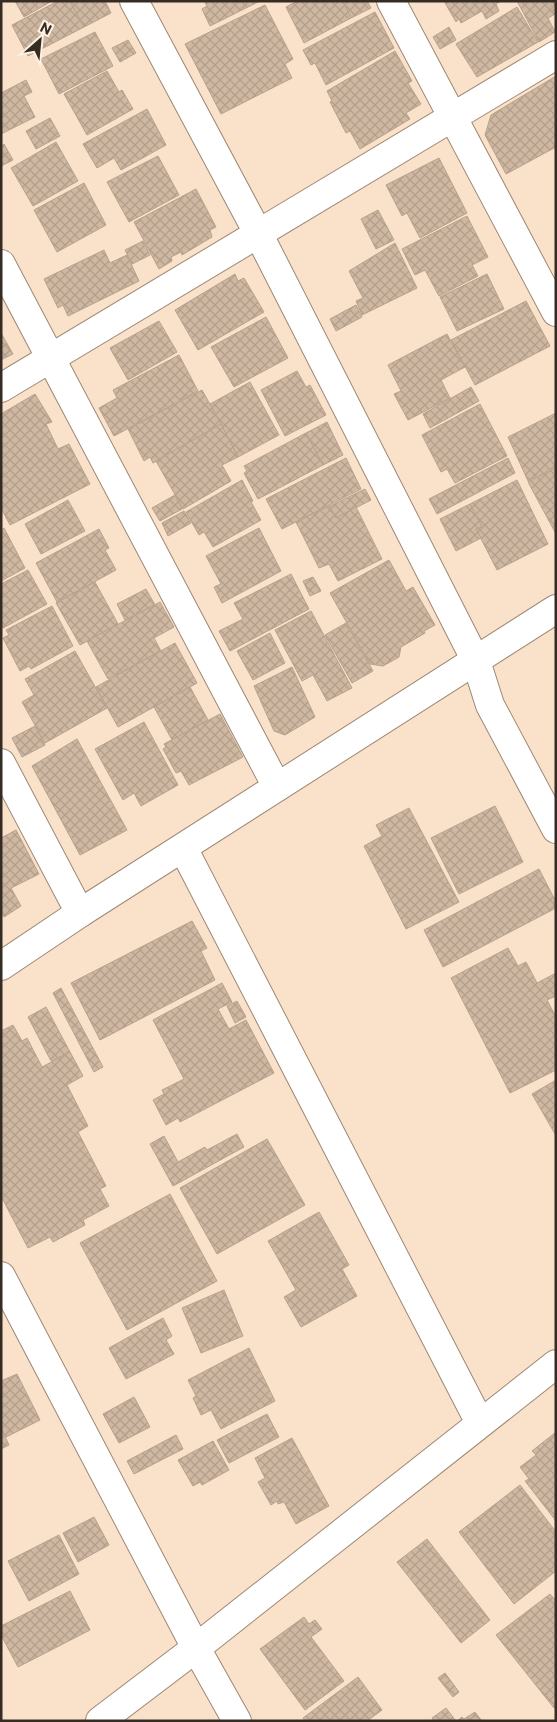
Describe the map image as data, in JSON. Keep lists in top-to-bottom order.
{
  "north": "top right"
}
